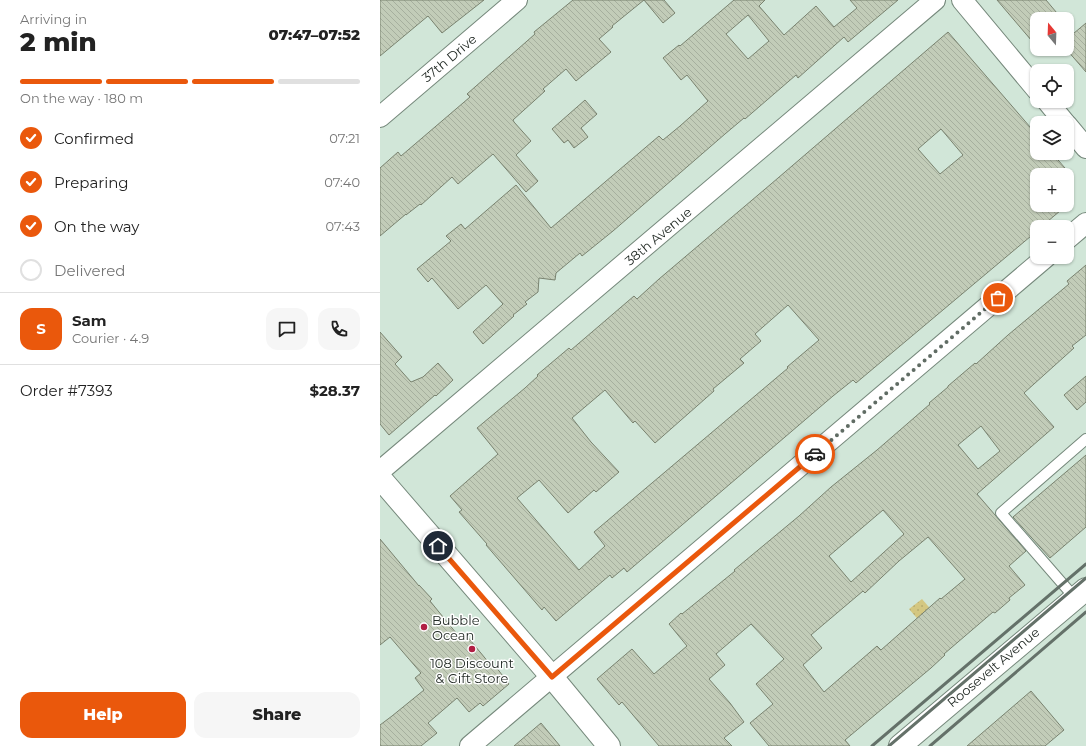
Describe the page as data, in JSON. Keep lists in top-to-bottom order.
{
  "streets": {
    "main road": ["Roosevelt Avenue"],
    "street": ["37th Drive", "38th Avenue"]
  },
  "places": ["Bubble Ocean", "108 Discount & Gift Store"],
  "north": "top",
  "page": {
    "heading": ["2 min", "Arriving in", "07:47–07:52"],
    "panel": [
      "Sam",
      "Courier · 4.9",
      "Order #7393",
      "$28.37"
    ],
    "map_buttons": ["+", "−"],
    "bar": "On the way · 180 m",
    "list": [
      ["Confirmed", "07:21"],
      ["Preparing", "07:40"],
      ["On the way", "07:43"],
      "Delivered"
    ],
    "round": "S",
    "buttons": ["Help", "Share"]
  }
}
